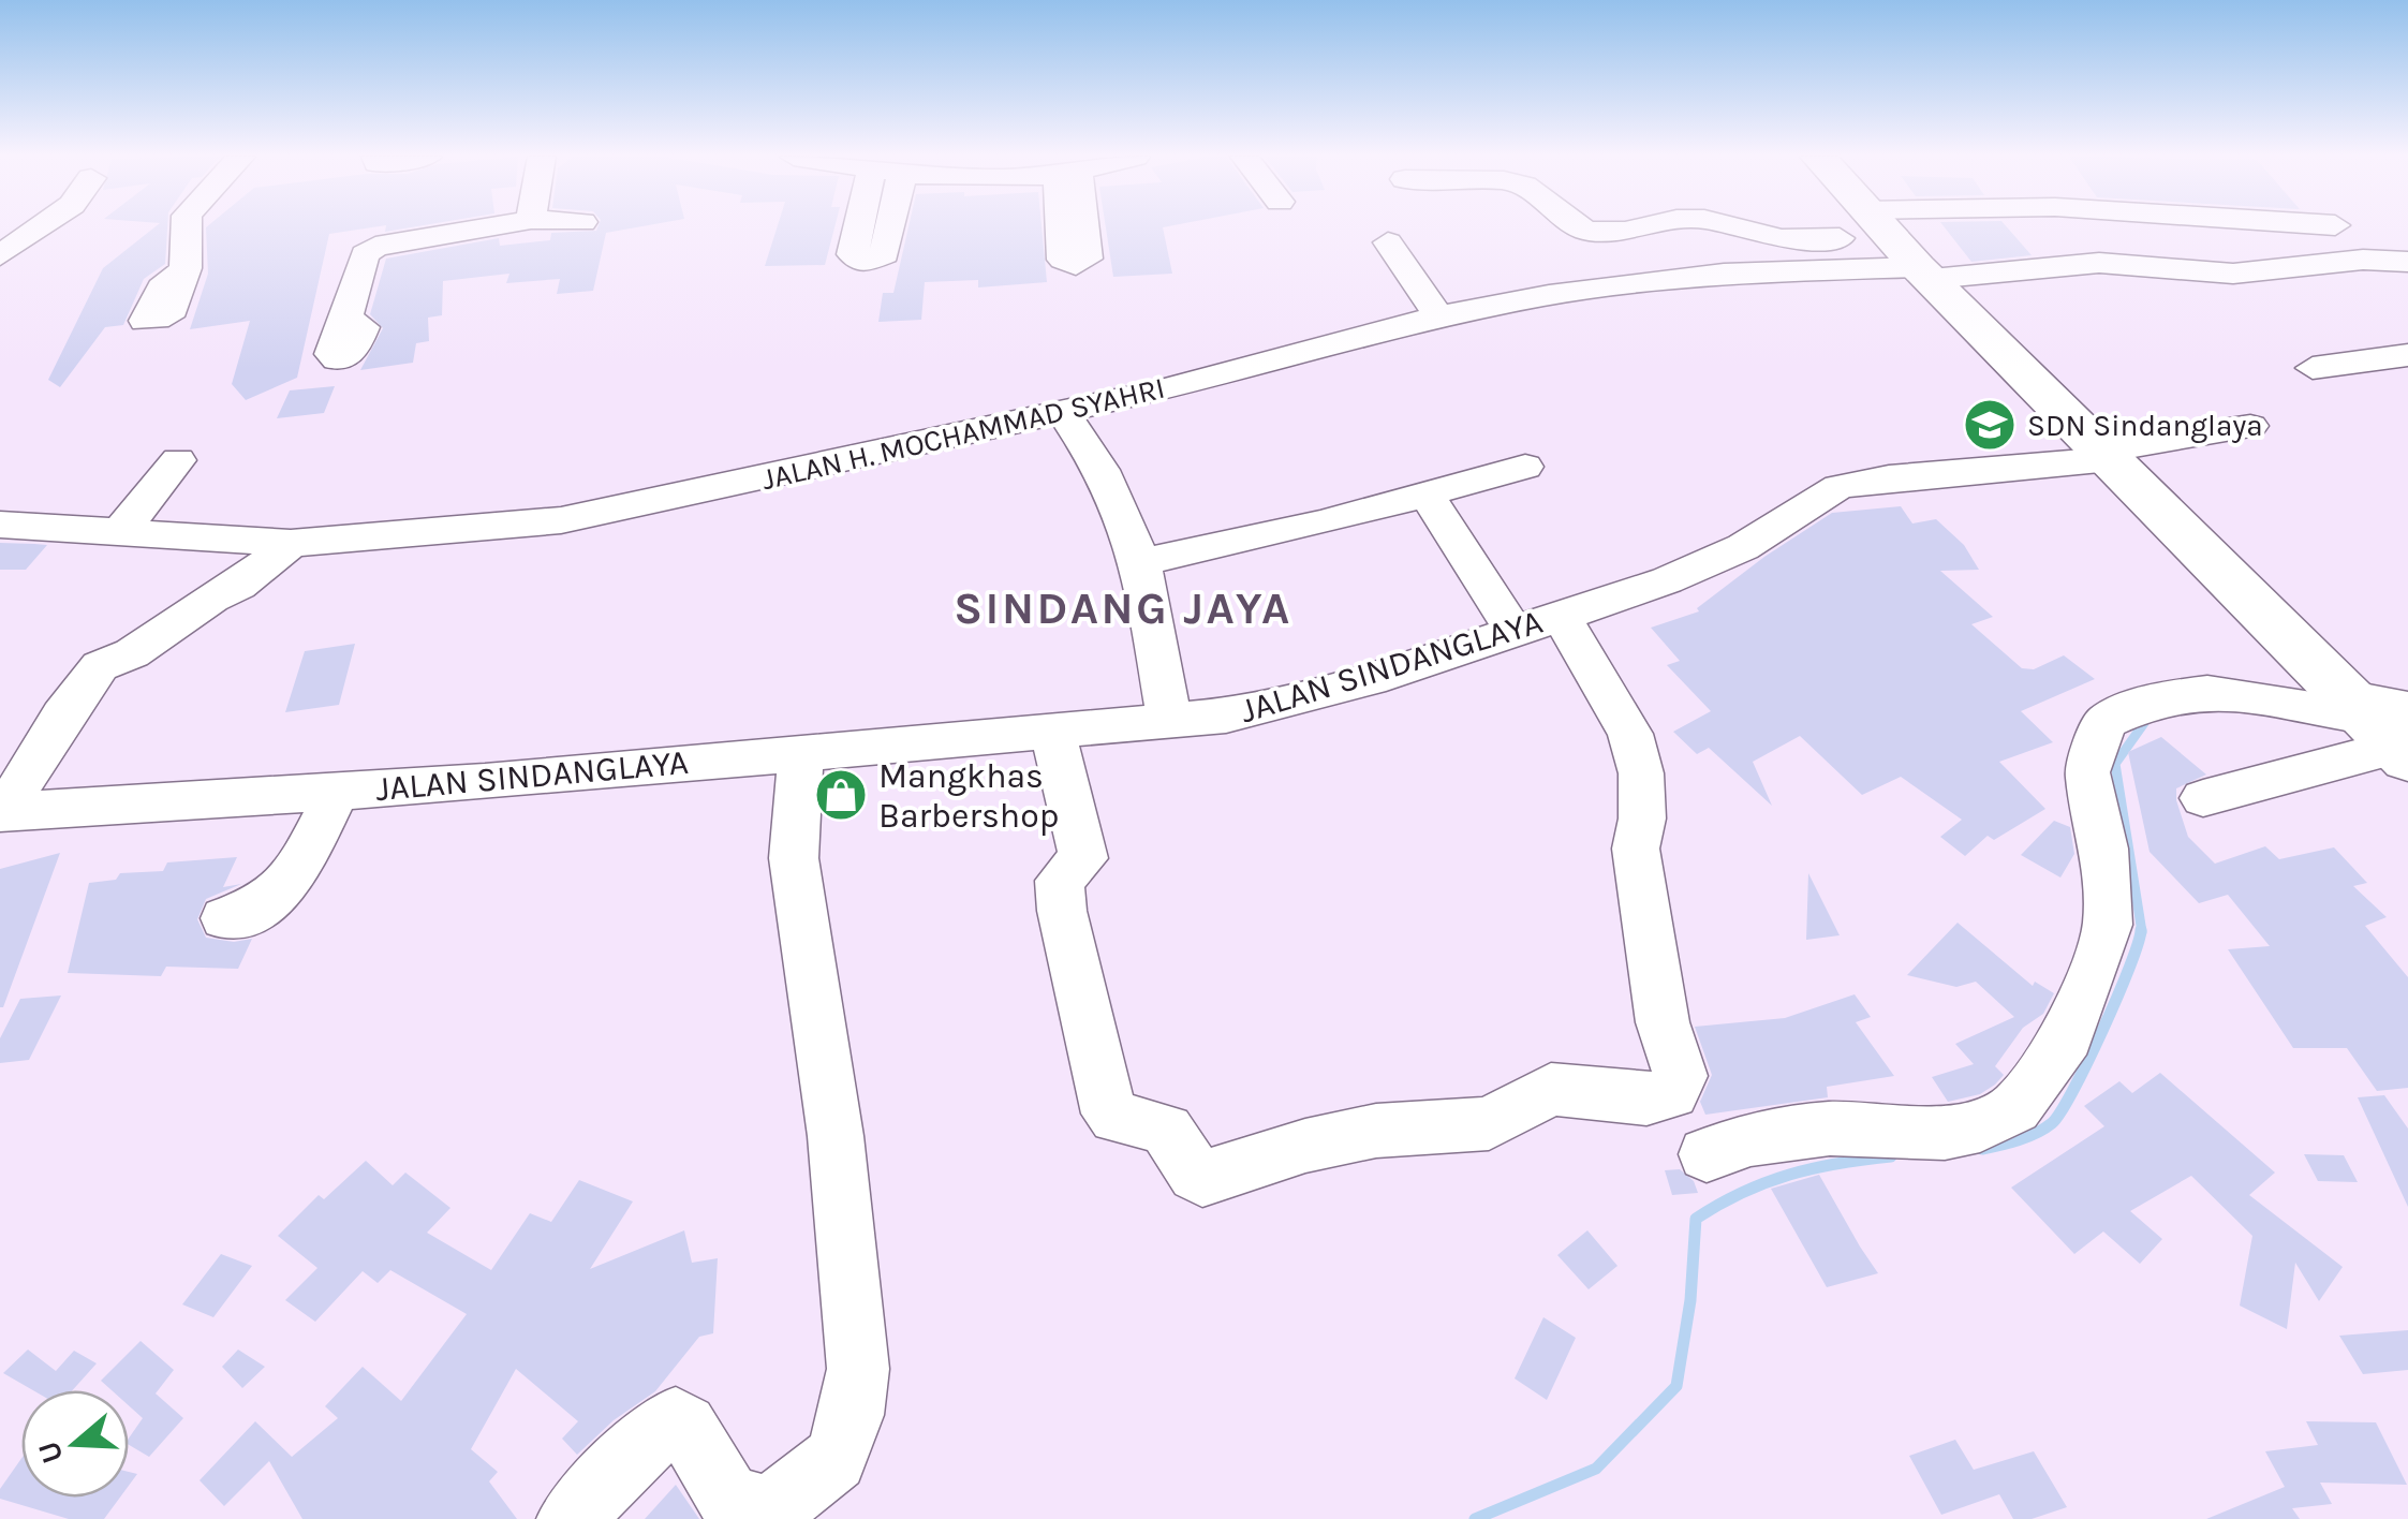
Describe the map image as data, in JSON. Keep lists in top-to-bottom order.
{
  "streets": {
    "street": ["JALAN H. MOCHAMMAD SYAHRI", "JALAN SINDANGLAYA"]
  },
  "districts": ["SINDANG JAYA"],
  "places": {
    "school or university": ["SDN Sindanglaya"],
    "shop": ["Mangkhas Barbershop"]
  },
  "north": "left"
}
